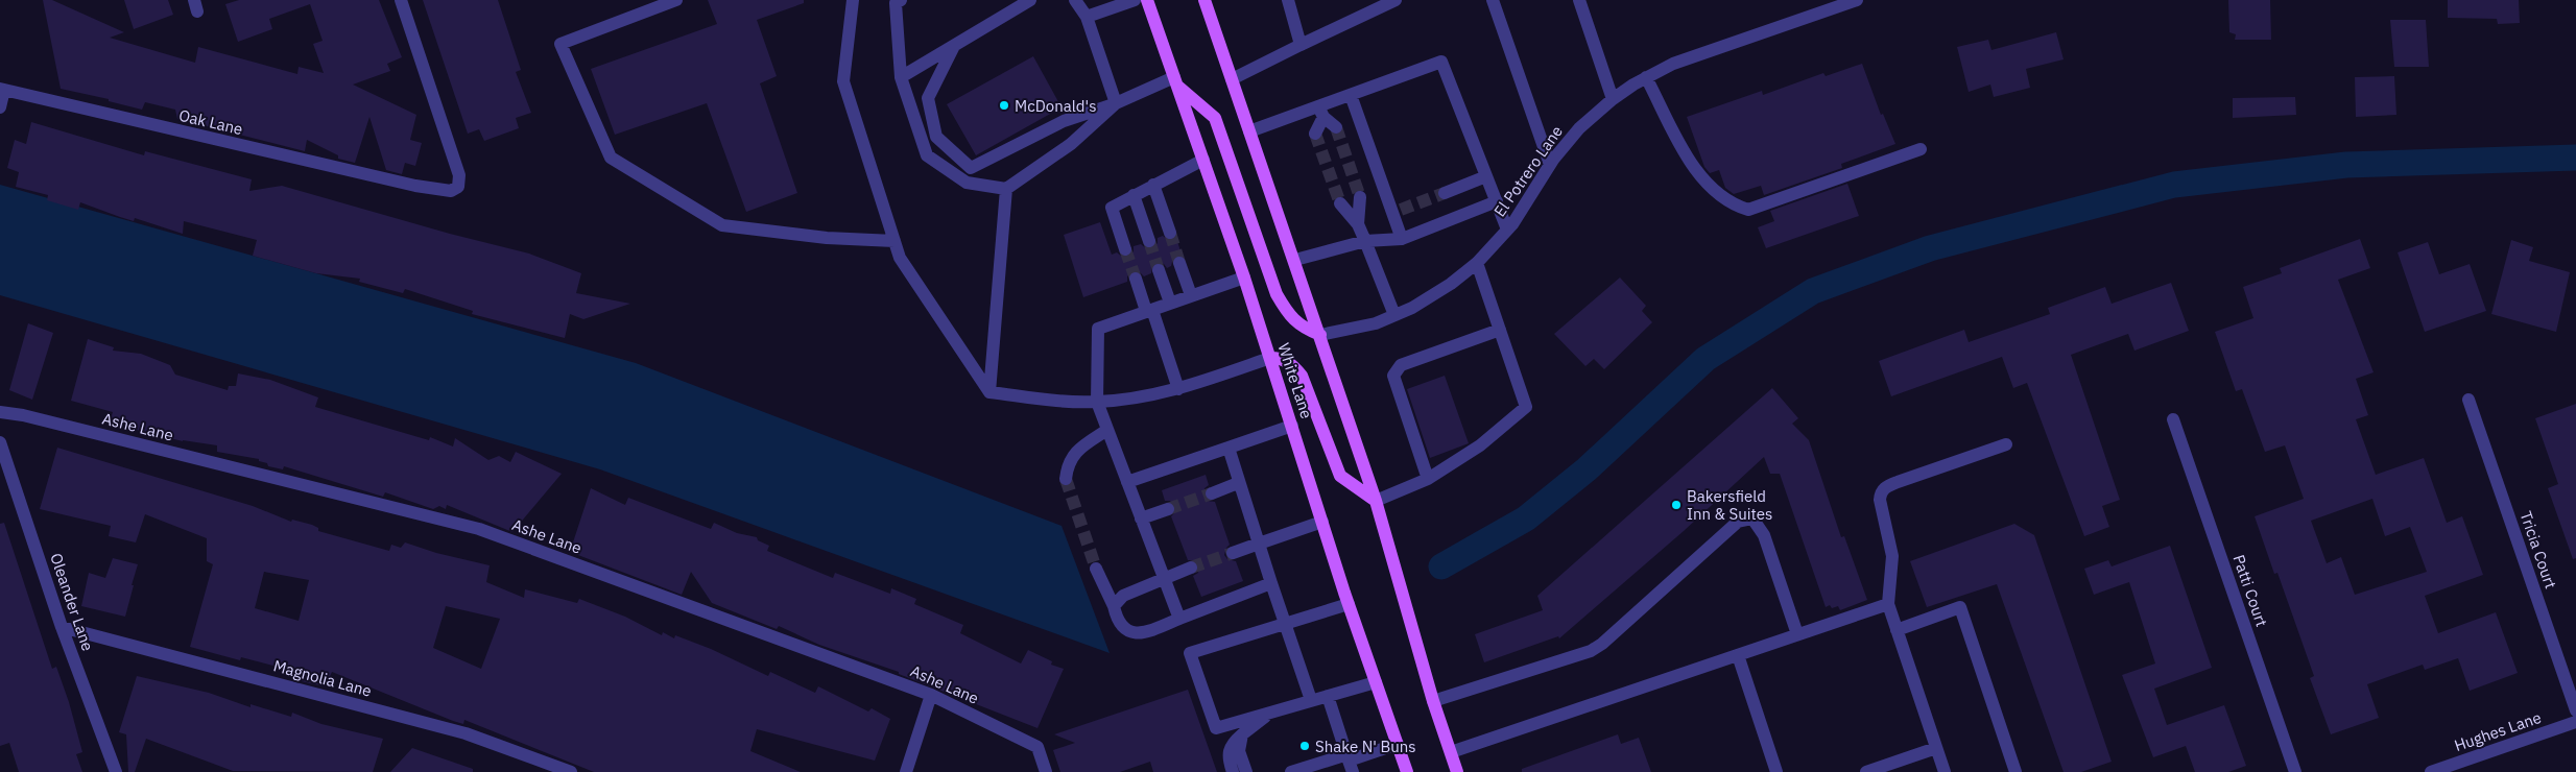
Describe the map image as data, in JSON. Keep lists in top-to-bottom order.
{
  "streets": {
    "main road": ["White Lane"],
    "street": [
      "Oak Lane",
      "El Potrero Lane",
      "Ashe Lane",
      "Tricia Court",
      "Patti Court",
      "Oleander Lane",
      "Magnolia Lane",
      "Hughes Lane"
    ]
  },
  "crossings": [
    ["Oleander Lane", "Magnolia Lane"]
  ],
  "places": ["McDonald's", "Bakersfield Inn & Suites", "Shake N' Buns"]
}
